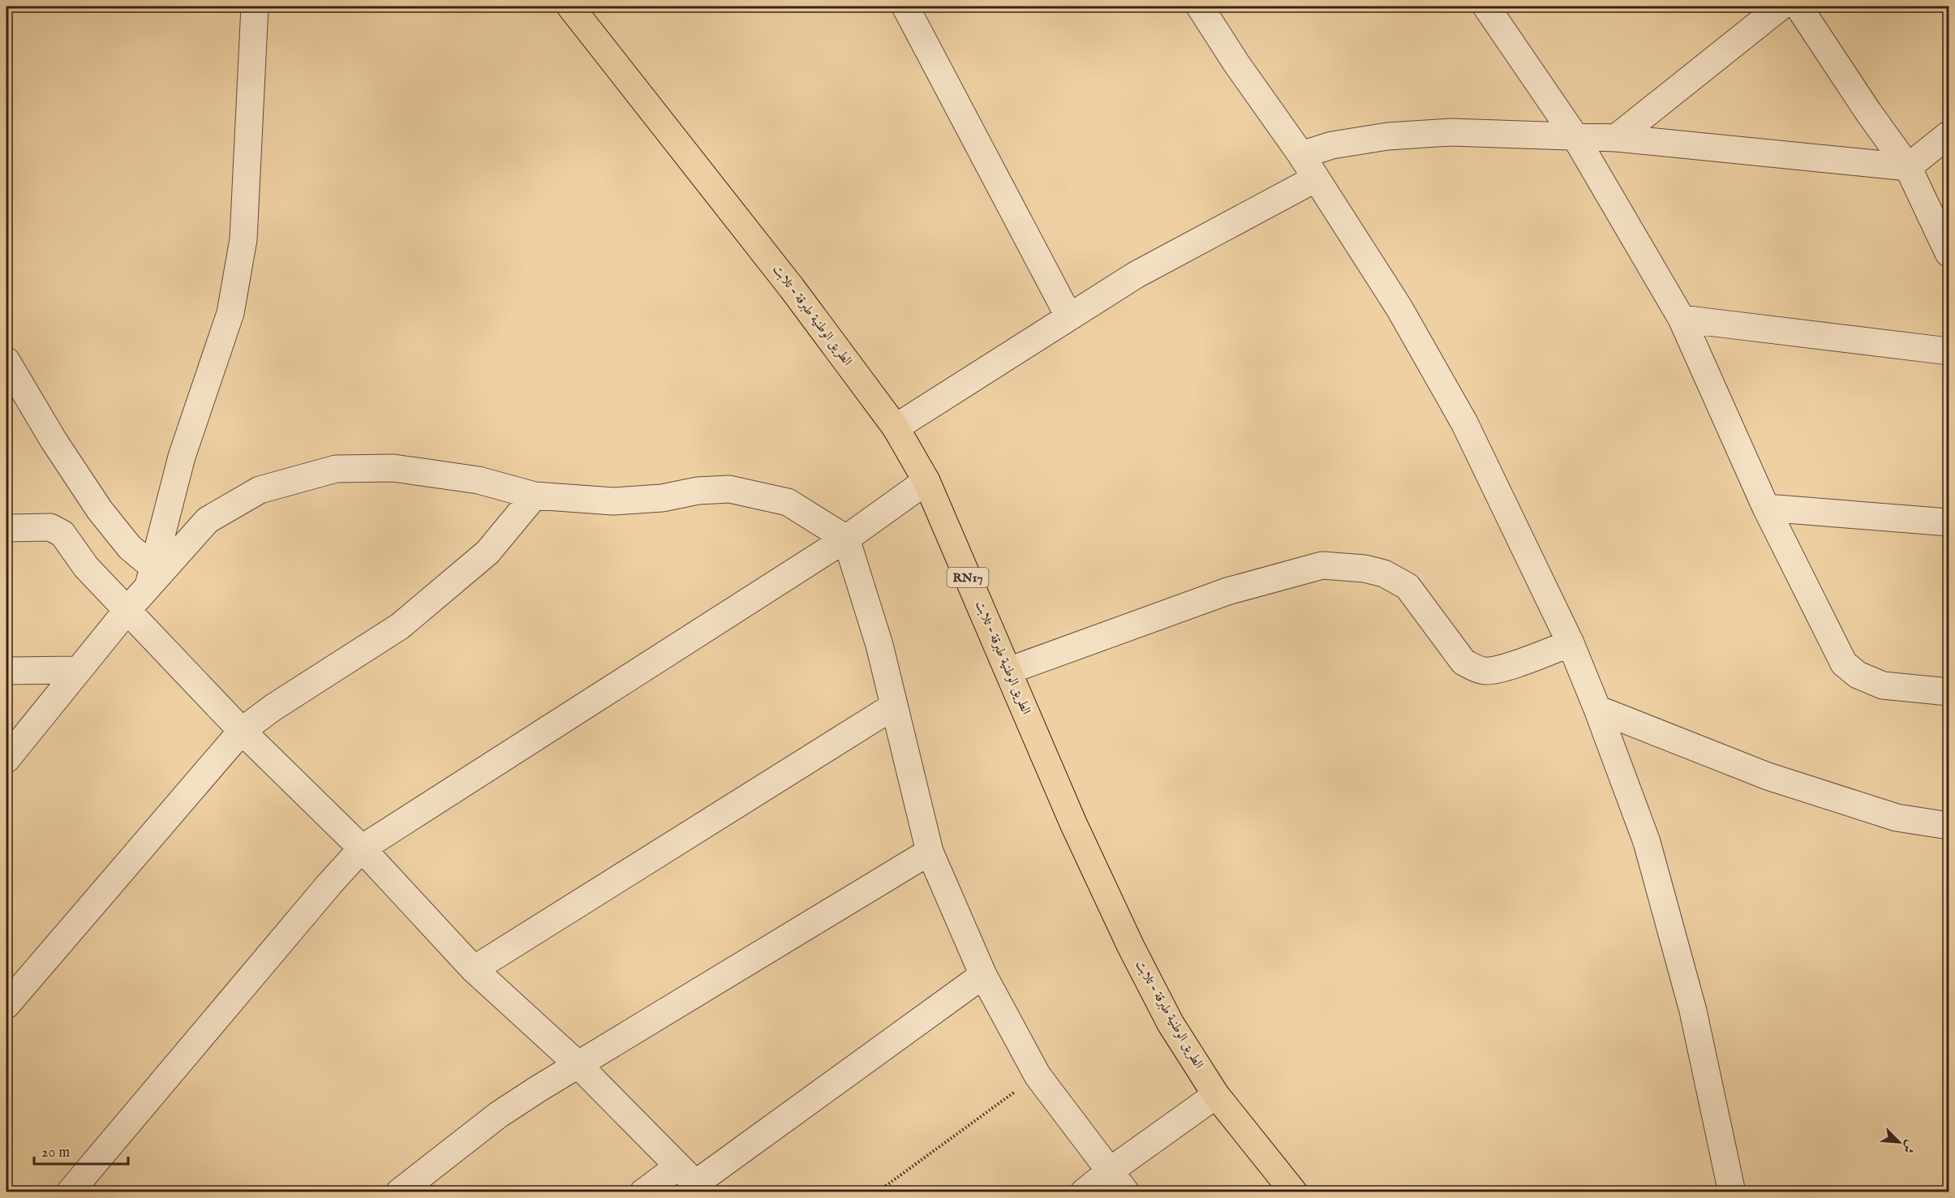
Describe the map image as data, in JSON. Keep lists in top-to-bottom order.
{
  "streets": {
    "main road": ["الطريق الوطنية طبرقة - تلابت", "RN17"]
  },
  "scale_bar": "20 m",
  "north": "bottom right"
}
